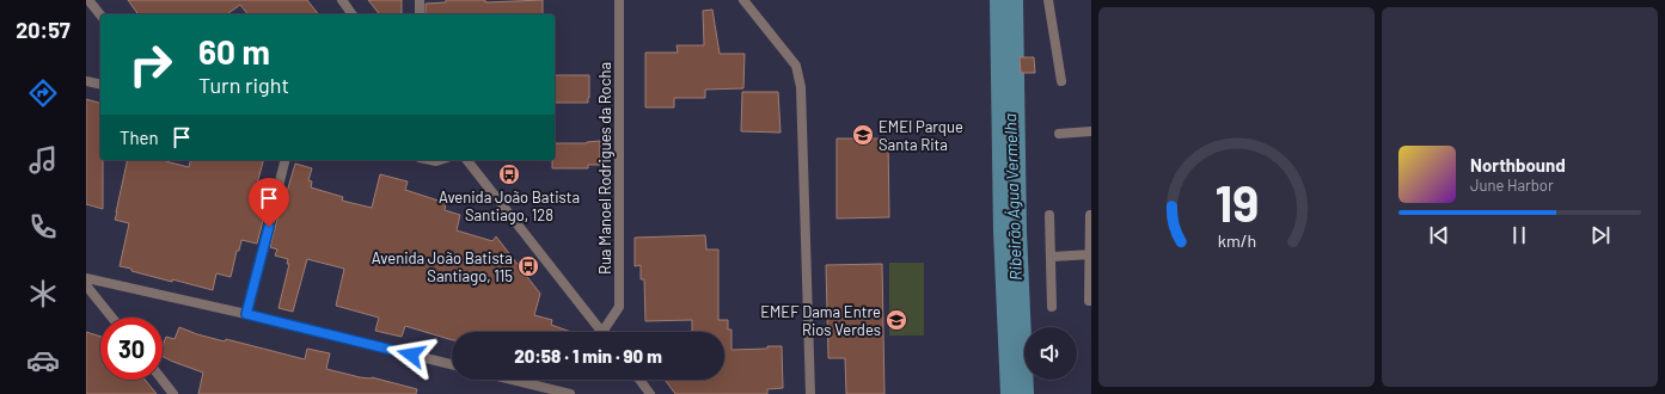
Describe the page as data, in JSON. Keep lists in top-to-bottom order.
{
  "streets": {
    "street": ["Rua Manoel Rodrigues da Rocha"]
  },
  "water": ["Ribeirão Água Vermelha"],
  "places": {
    "school or university": ["EMEI Parque Santa Rita", "EMEF Dama Entre Rios Verdes"],
    "bus stop": ["Avenida João Batista Santiago, 128", "Avenida João Batista Santiago, 115"]
  },
  "page": {
    "tabs": "20:57",
    "turn": ["60 m", "Turn right"],
    "then": "Then",
    "song": ["Northbound", "June Harbor"],
    "limit": "30",
    "trip": "20:58 · 1 min · 90 m",
    "gauge": ["19", "km/h"]
  }
}
